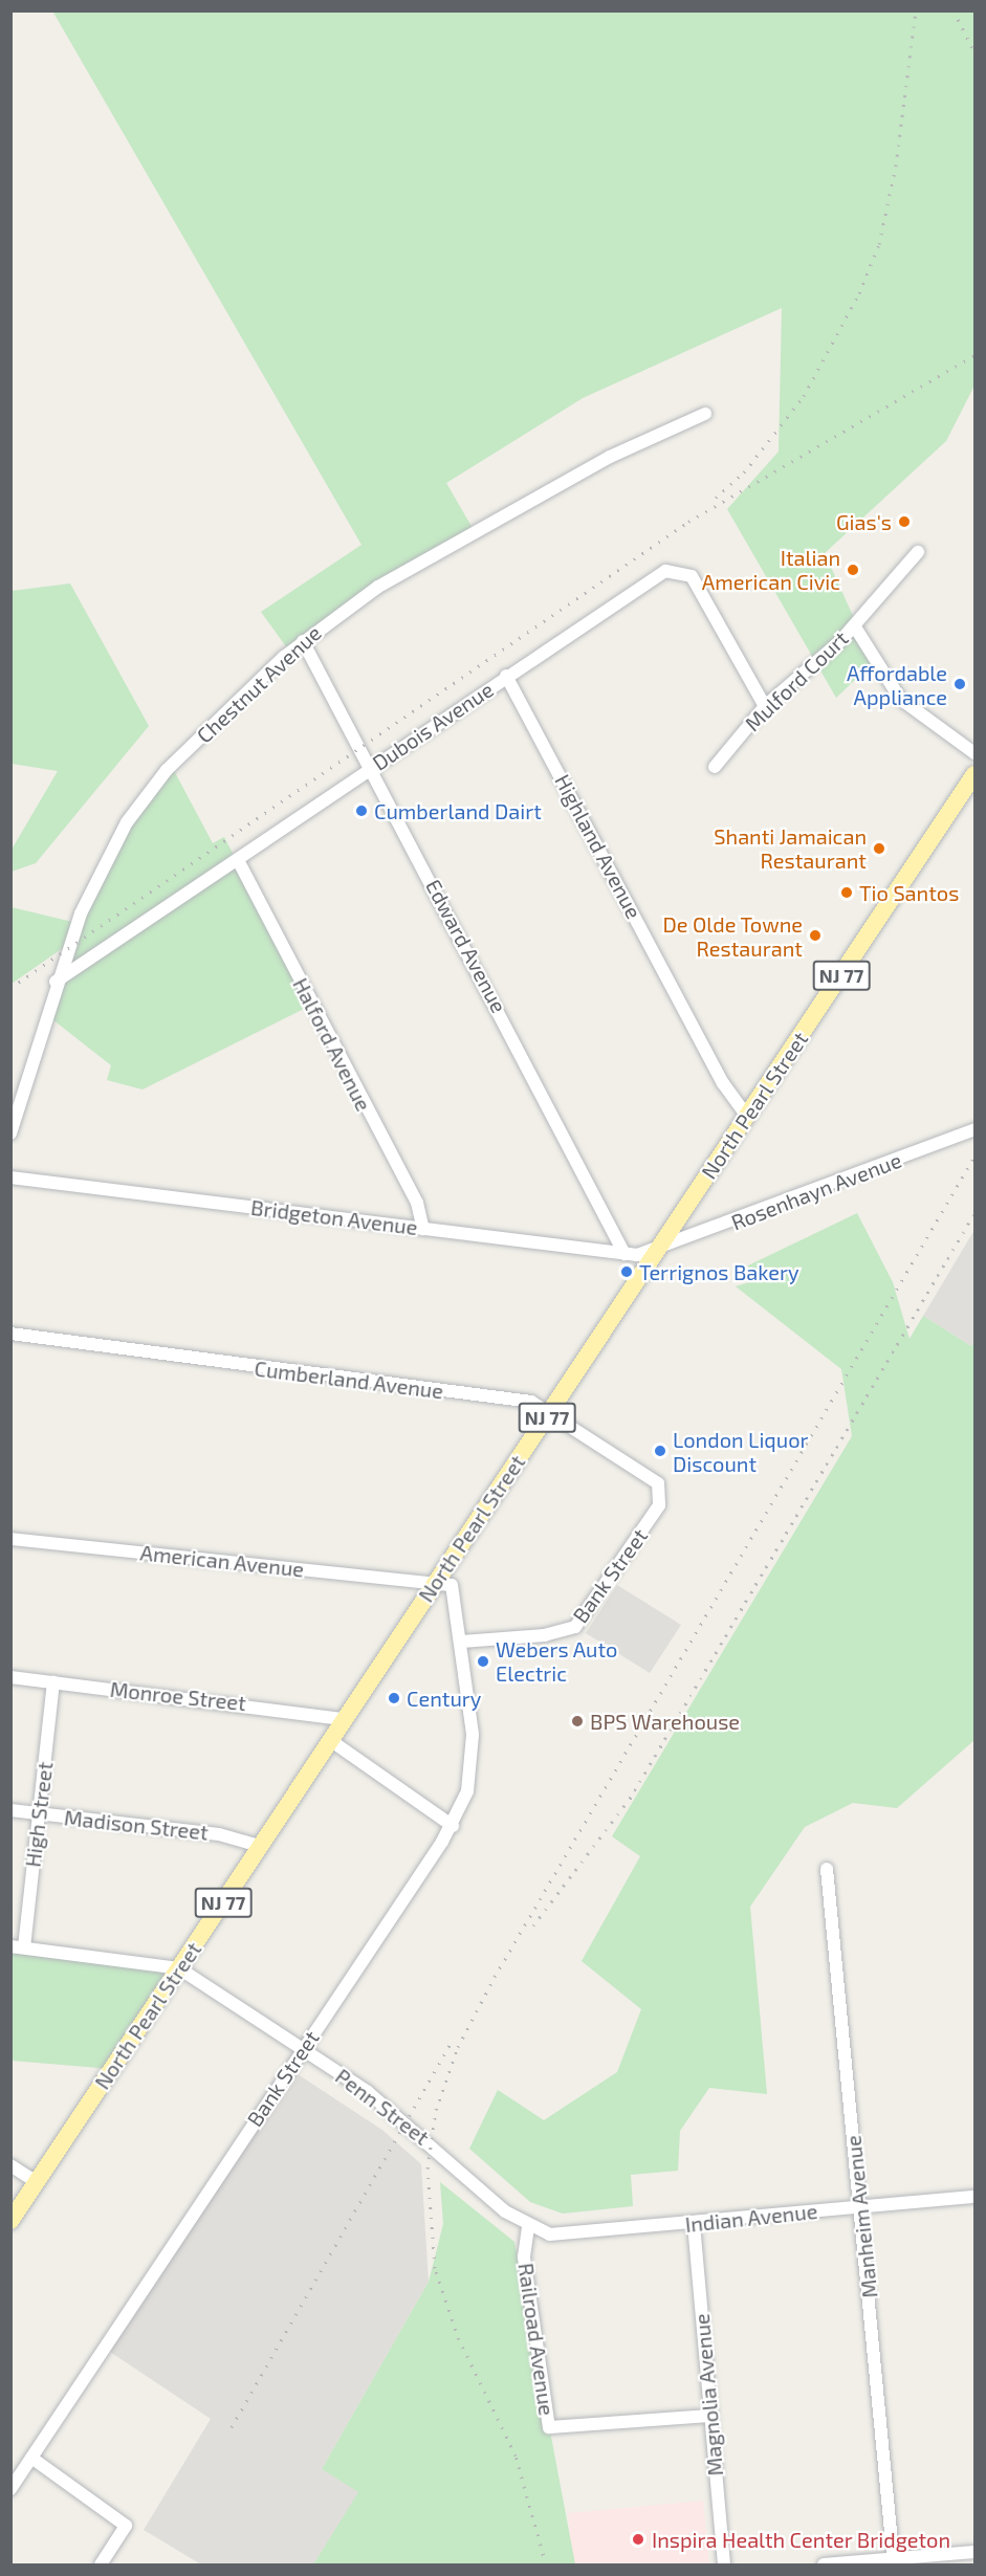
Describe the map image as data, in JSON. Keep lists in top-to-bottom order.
{
  "streets": {
    "main road": ["NJ 77", "North Pearl Street"],
    "street": [
      "Mulford Court",
      "Chestnut Avenue",
      "Dubois Avenue",
      "Highland Avenue",
      "Edward Avenue",
      "Halford Avenue",
      "Rosenhayn Avenue",
      "Bridgeton Avenue",
      "Cumberland Avenue",
      "American Avenue",
      "Bank Street",
      "Monroe Street",
      "High Street",
      "Madison Street",
      "Penn Street",
      "Manheim Avenue",
      "Indian Avenue",
      "Railroad Avenue",
      "Magnolia Avenue"
    ]
  },
  "crossings": [
    ["Mulford Court", "Dubois Avenue"],
    ["Chestnut Avenue", "Dubois Avenue"],
    ["Chestnut Avenue", "Edward Avenue"],
    ["Dubois Avenue", "Highland Avenue"],
    ["Dubois Avenue", "Edward Avenue"],
    ["Dubois Avenue", "Halford Avenue"],
    ["Highland Avenue", "North Pearl Street"],
    ["Edward Avenue", "Bridgeton Avenue"],
    ["Halford Avenue", "Bridgeton Avenue"],
    ["North Pearl Street", "Rosenhayn Avenue"],
    ["North Pearl Street", "Bridgeton Avenue"],
    ["North Pearl Street", "Cumberland Avenue"],
    ["North Pearl Street", "American Avenue"],
    ["North Pearl Street", "Bank Street"],
    ["North Pearl Street", "Monroe Street"],
    ["North Pearl Street", "Madison Street"],
    ["North Pearl Street", "Penn Street"],
    ["Rosenhayn Avenue", "Bridgeton Avenue"],
    ["Cumberland Avenue", "Bank Street"],
    ["American Avenue", "Bank Street"],
    ["Bank Street", "Penn Street"],
    ["Monroe Street", "High Street"],
    ["High Street", "Madison Street"],
    ["High Street", "Penn Street"],
    ["Penn Street", "Indian Avenue"],
    ["Penn Street", "Railroad Avenue"],
    ["Manheim Avenue", "Indian Avenue"],
    ["Indian Avenue", "Railroad Avenue"],
    ["Indian Avenue", "Magnolia Avenue"],
    ["Railroad Avenue", "Magnolia Avenue"]
  ],
  "places": [
    "Gias's",
    "Italian American Civic",
    "Affordable Appliance",
    "Cumberland Dairt",
    "Shanti Jamaican Restaurant",
    "Tio Santos",
    "De Olde Towne Restaurant",
    "Terrignos Bakery",
    "London Liquor Discount",
    "Webers Auto Electric",
    "Century",
    "BPS Warehouse",
    "Inspira Health Center Bridgeton"
  ]
}
